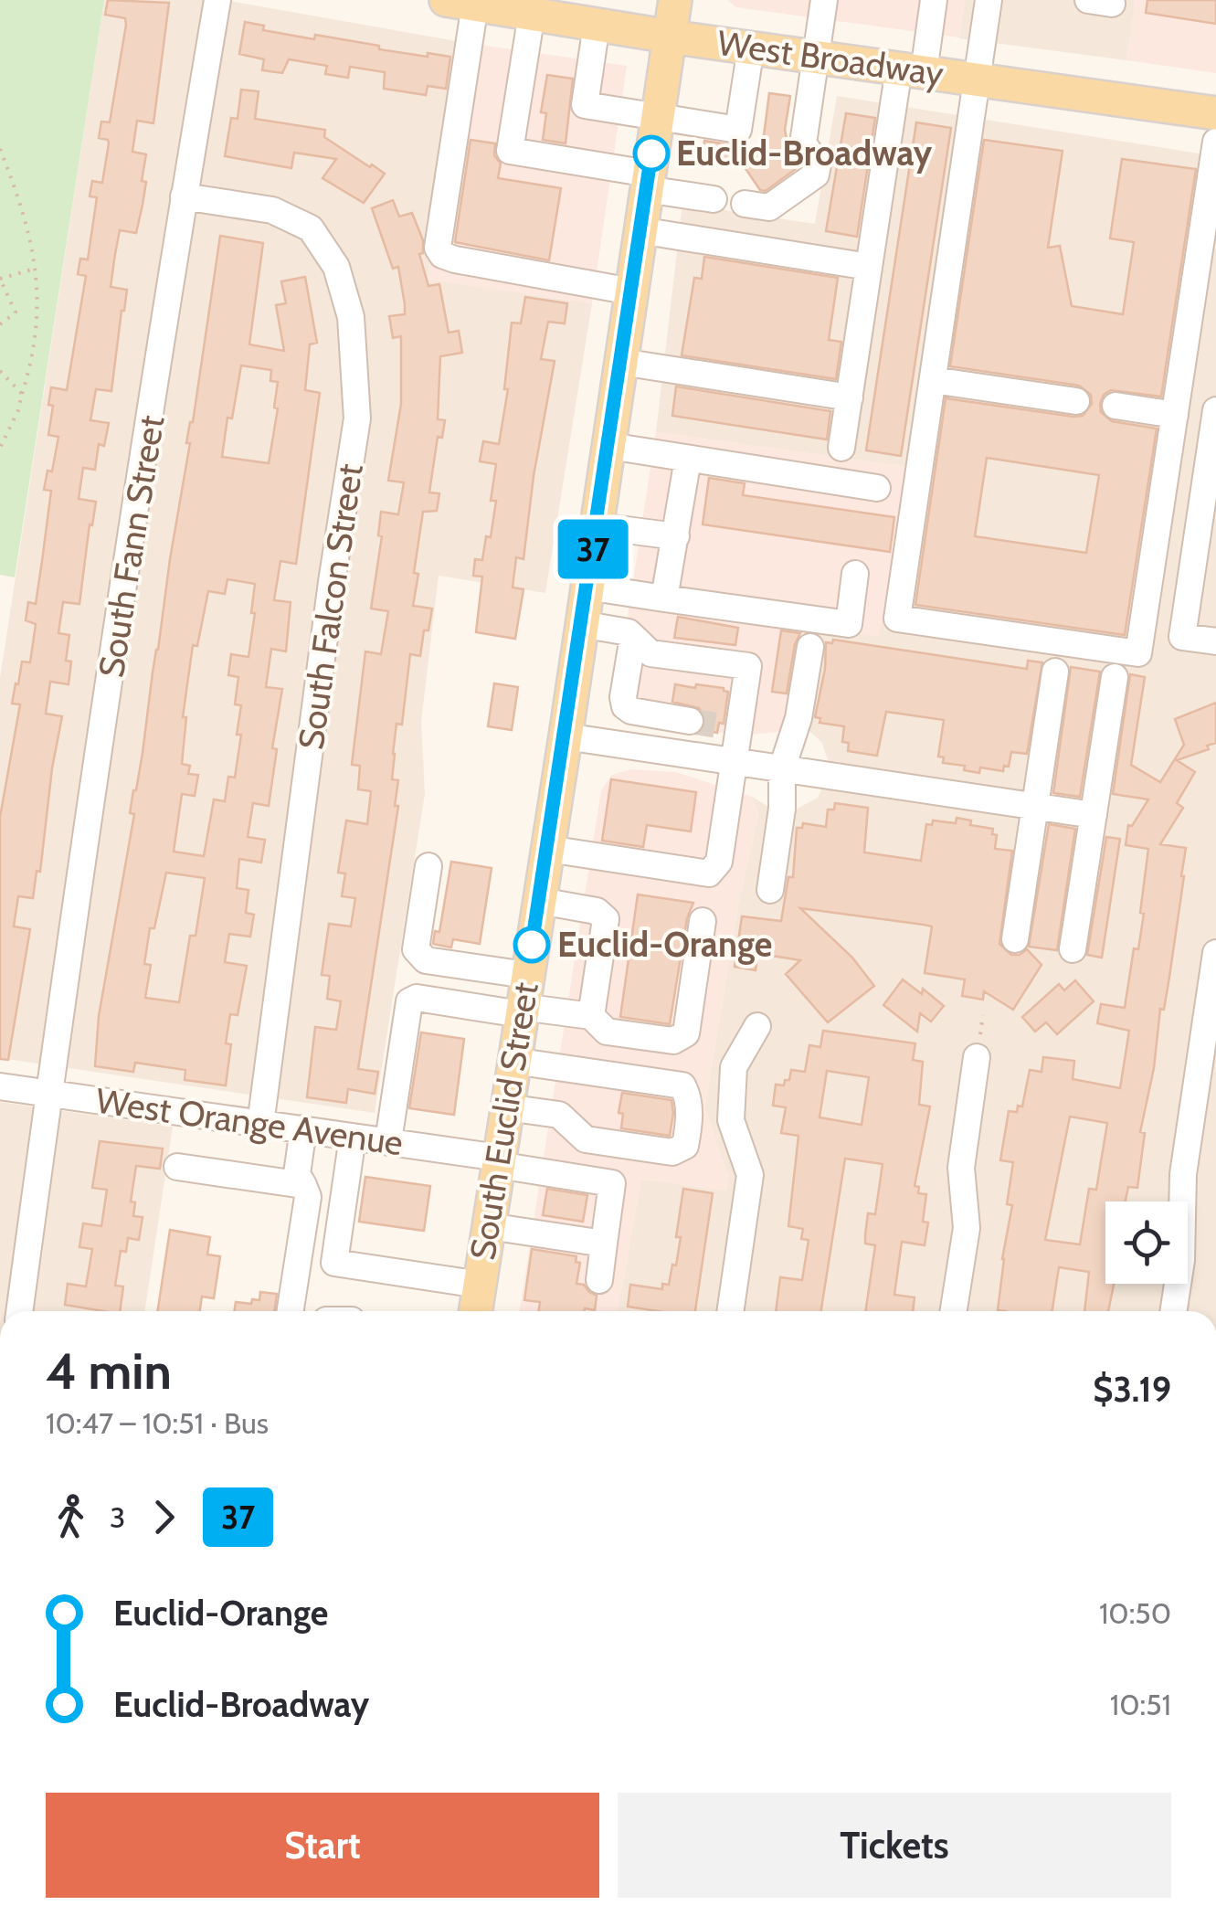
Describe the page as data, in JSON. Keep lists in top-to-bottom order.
{
  "streets": {
    "main road": ["West Broadway", "South Euclid Street"],
    "street": ["South Fann Street", "South Falcon Street", "West Orange Avenue"]
  },
  "crossings": [
    ["West Broadway", "South Euclid Street"],
    ["South Fann Street", "South Falcon Street"],
    ["South Fann Street", "West Orange Avenue"],
    ["South Falcon Street", "West Orange Avenue"],
    ["South Euclid Street", "West Orange Avenue"]
  ],
  "places": ["Euclid-Broadway", "Euclid-Orange"],
  "lines": ["bus line 37"],
  "page": {
    "on_map": "37",
    "heading": ["4 min", "10:47 – 10:51 · Bus", "$3.19"],
    "legs": ["3", "37"],
    "list": [
      {
        "name": "Euclid-Orange",
        "value": "10:50"
      },
      {
        "name": "Euclid-Broadway",
        "value": "10:51"
      }
    ],
    "buttons": ["Start", "Tickets"]
  }
}
